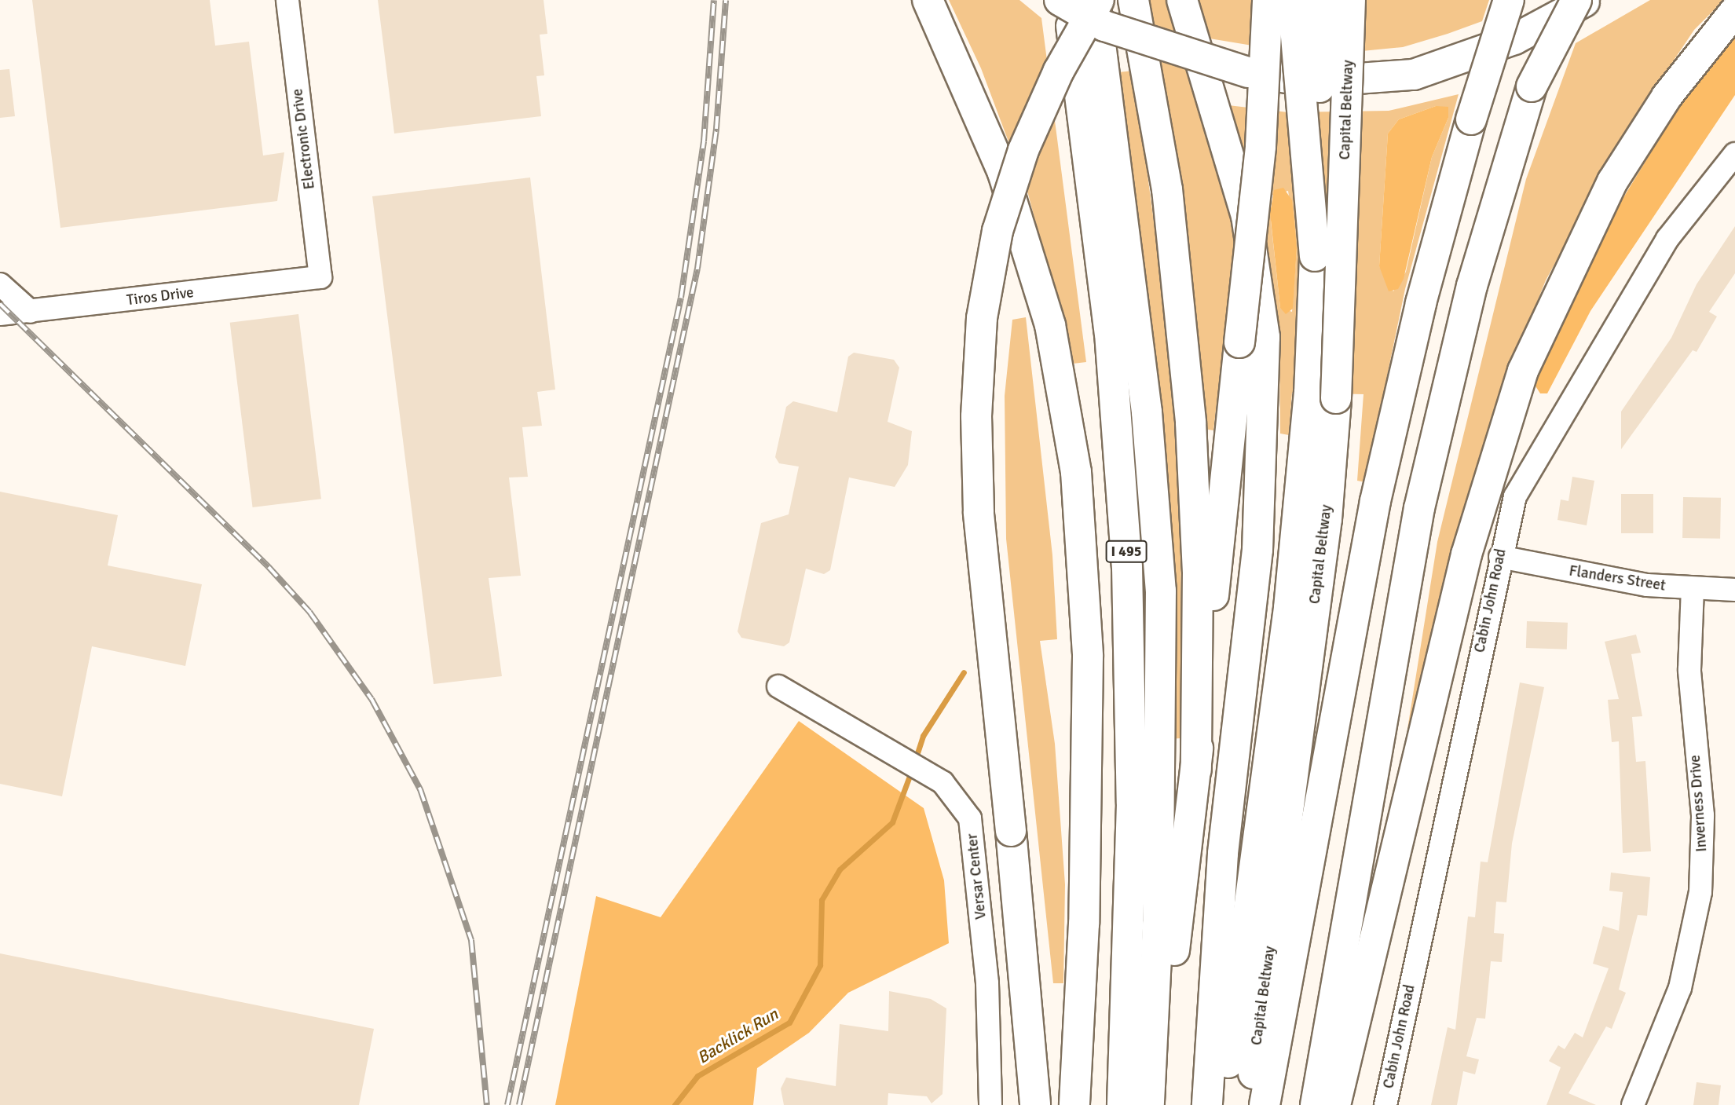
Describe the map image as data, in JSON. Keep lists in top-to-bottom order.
{
  "streets": {
    "highway": ["Capital Beltway", "I 495"],
    "street": [
      "Electronic Drive",
      "Tiros Drive",
      "Flanders Street",
      "Cabin John Road",
      "Inverness Drive",
      "Versar Center"
    ]
  },
  "crossings": [
    ["Electronic Drive", "Tiros Drive"],
    ["Flanders Street", "Cabin John Road"],
    ["Flanders Street", "Inverness Drive"]
  ],
  "water": ["Backlick Run"]
}
